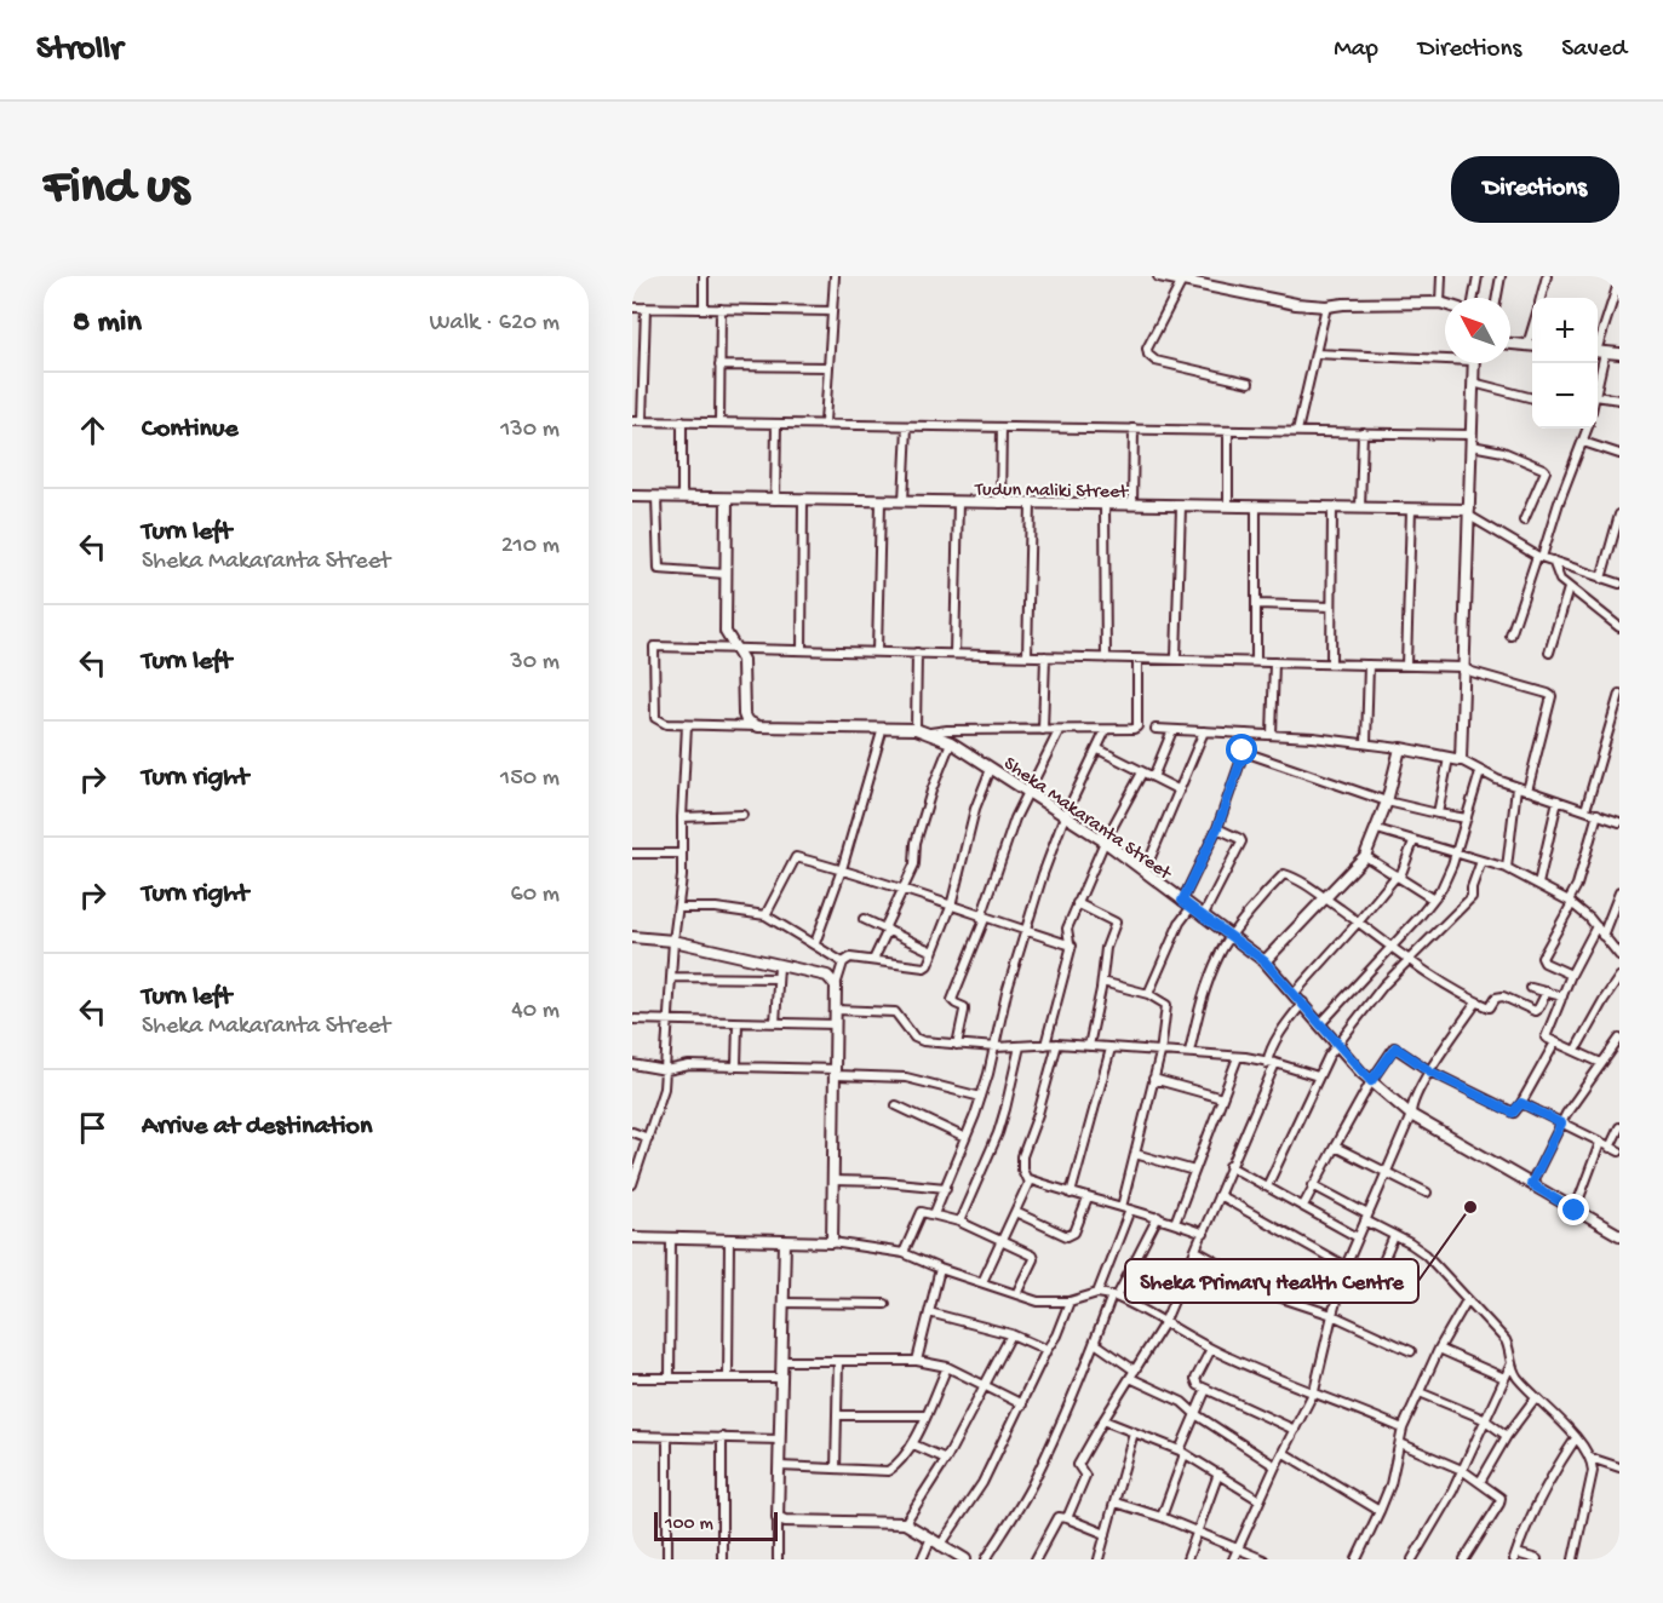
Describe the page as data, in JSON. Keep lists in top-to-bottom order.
{
  "streets": {
    "street": ["Tudun Maliki Street", "Sheka Makaranta Street"]
  },
  "places": ["Sheka Primary Health Centre"],
  "scale_bar": "100 m",
  "north": "top left",
  "page": {
    "header": "Strollr",
    "nav": ["Map", "Directions", "Saved"],
    "buttons": "Directions",
    "title": "Find us",
    "heading": ["8 min", "Walk · 620 m"],
    "map_buttons": ["+", "−"],
    "list": [
      ["Continue", "130 m"],
      ["Turn left", "Sheka Makaranta Street", "210 m"],
      ["Turn left", "30 m"],
      ["Turn right", "150 m"],
      ["Turn right", "60 m"],
      ["Turn left", "Sheka Makaranta Street", "40 m"],
      "Arrive at destination"
    ],
    "scale": "100 m"
  }
}
